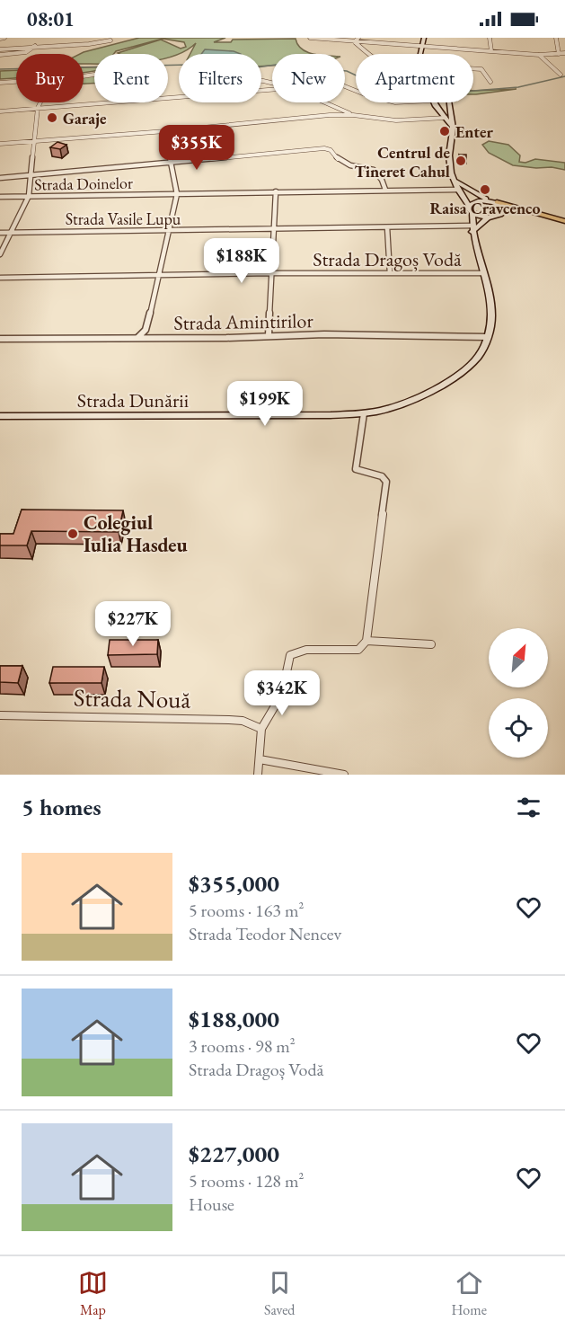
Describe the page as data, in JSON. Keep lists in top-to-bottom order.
{
  "streets": {
    "main road": ["Strada Dunării"],
    "street": [
      "Strada Doinelor",
      "Strada Vasile Lupu",
      "Strada Dragoș Vodă",
      "Strada Amintirilor",
      "Strada Nouă"
    ]
  },
  "crossings": [
    ["Strada Vasile Lupu", "Strada Dunării"],
    ["Strada Dragoș Vodă", "Strada Dunării"],
    ["Strada Amintirilor", "Strada Dunării"]
  ],
  "places": [
    "Garaje",
    "Enter",
    "Centrul de Tineret Cahul",
    "Raisa Cravcenco",
    "Colegiul Iulia Hasdeu"
  ],
  "north": "top right",
  "page": {
    "status": "08:01",
    "chip": [
      "Buy",
      "Rent",
      "Filters",
      "New",
      "Apartment"
    ],
    "price": [
      "$355K",
      "$188K",
      "$199K",
      "$227K",
      "$342K"
    ],
    "heading": "5 homes",
    "list": [
      {
        "name": "$355,000",
        "note": "5 rooms · 163 m² · Strada Teodor Nencev"
      },
      {
        "name": "$188,000",
        "note": "3 rooms · 98 m² · Strada Dragoș Vodă"
      },
      {
        "name": "$227,000",
        "note": "5 rooms · 128 m² · House"
      }
    ],
    "tabs": ["Map", "Saved", "Home"]
  }
}
